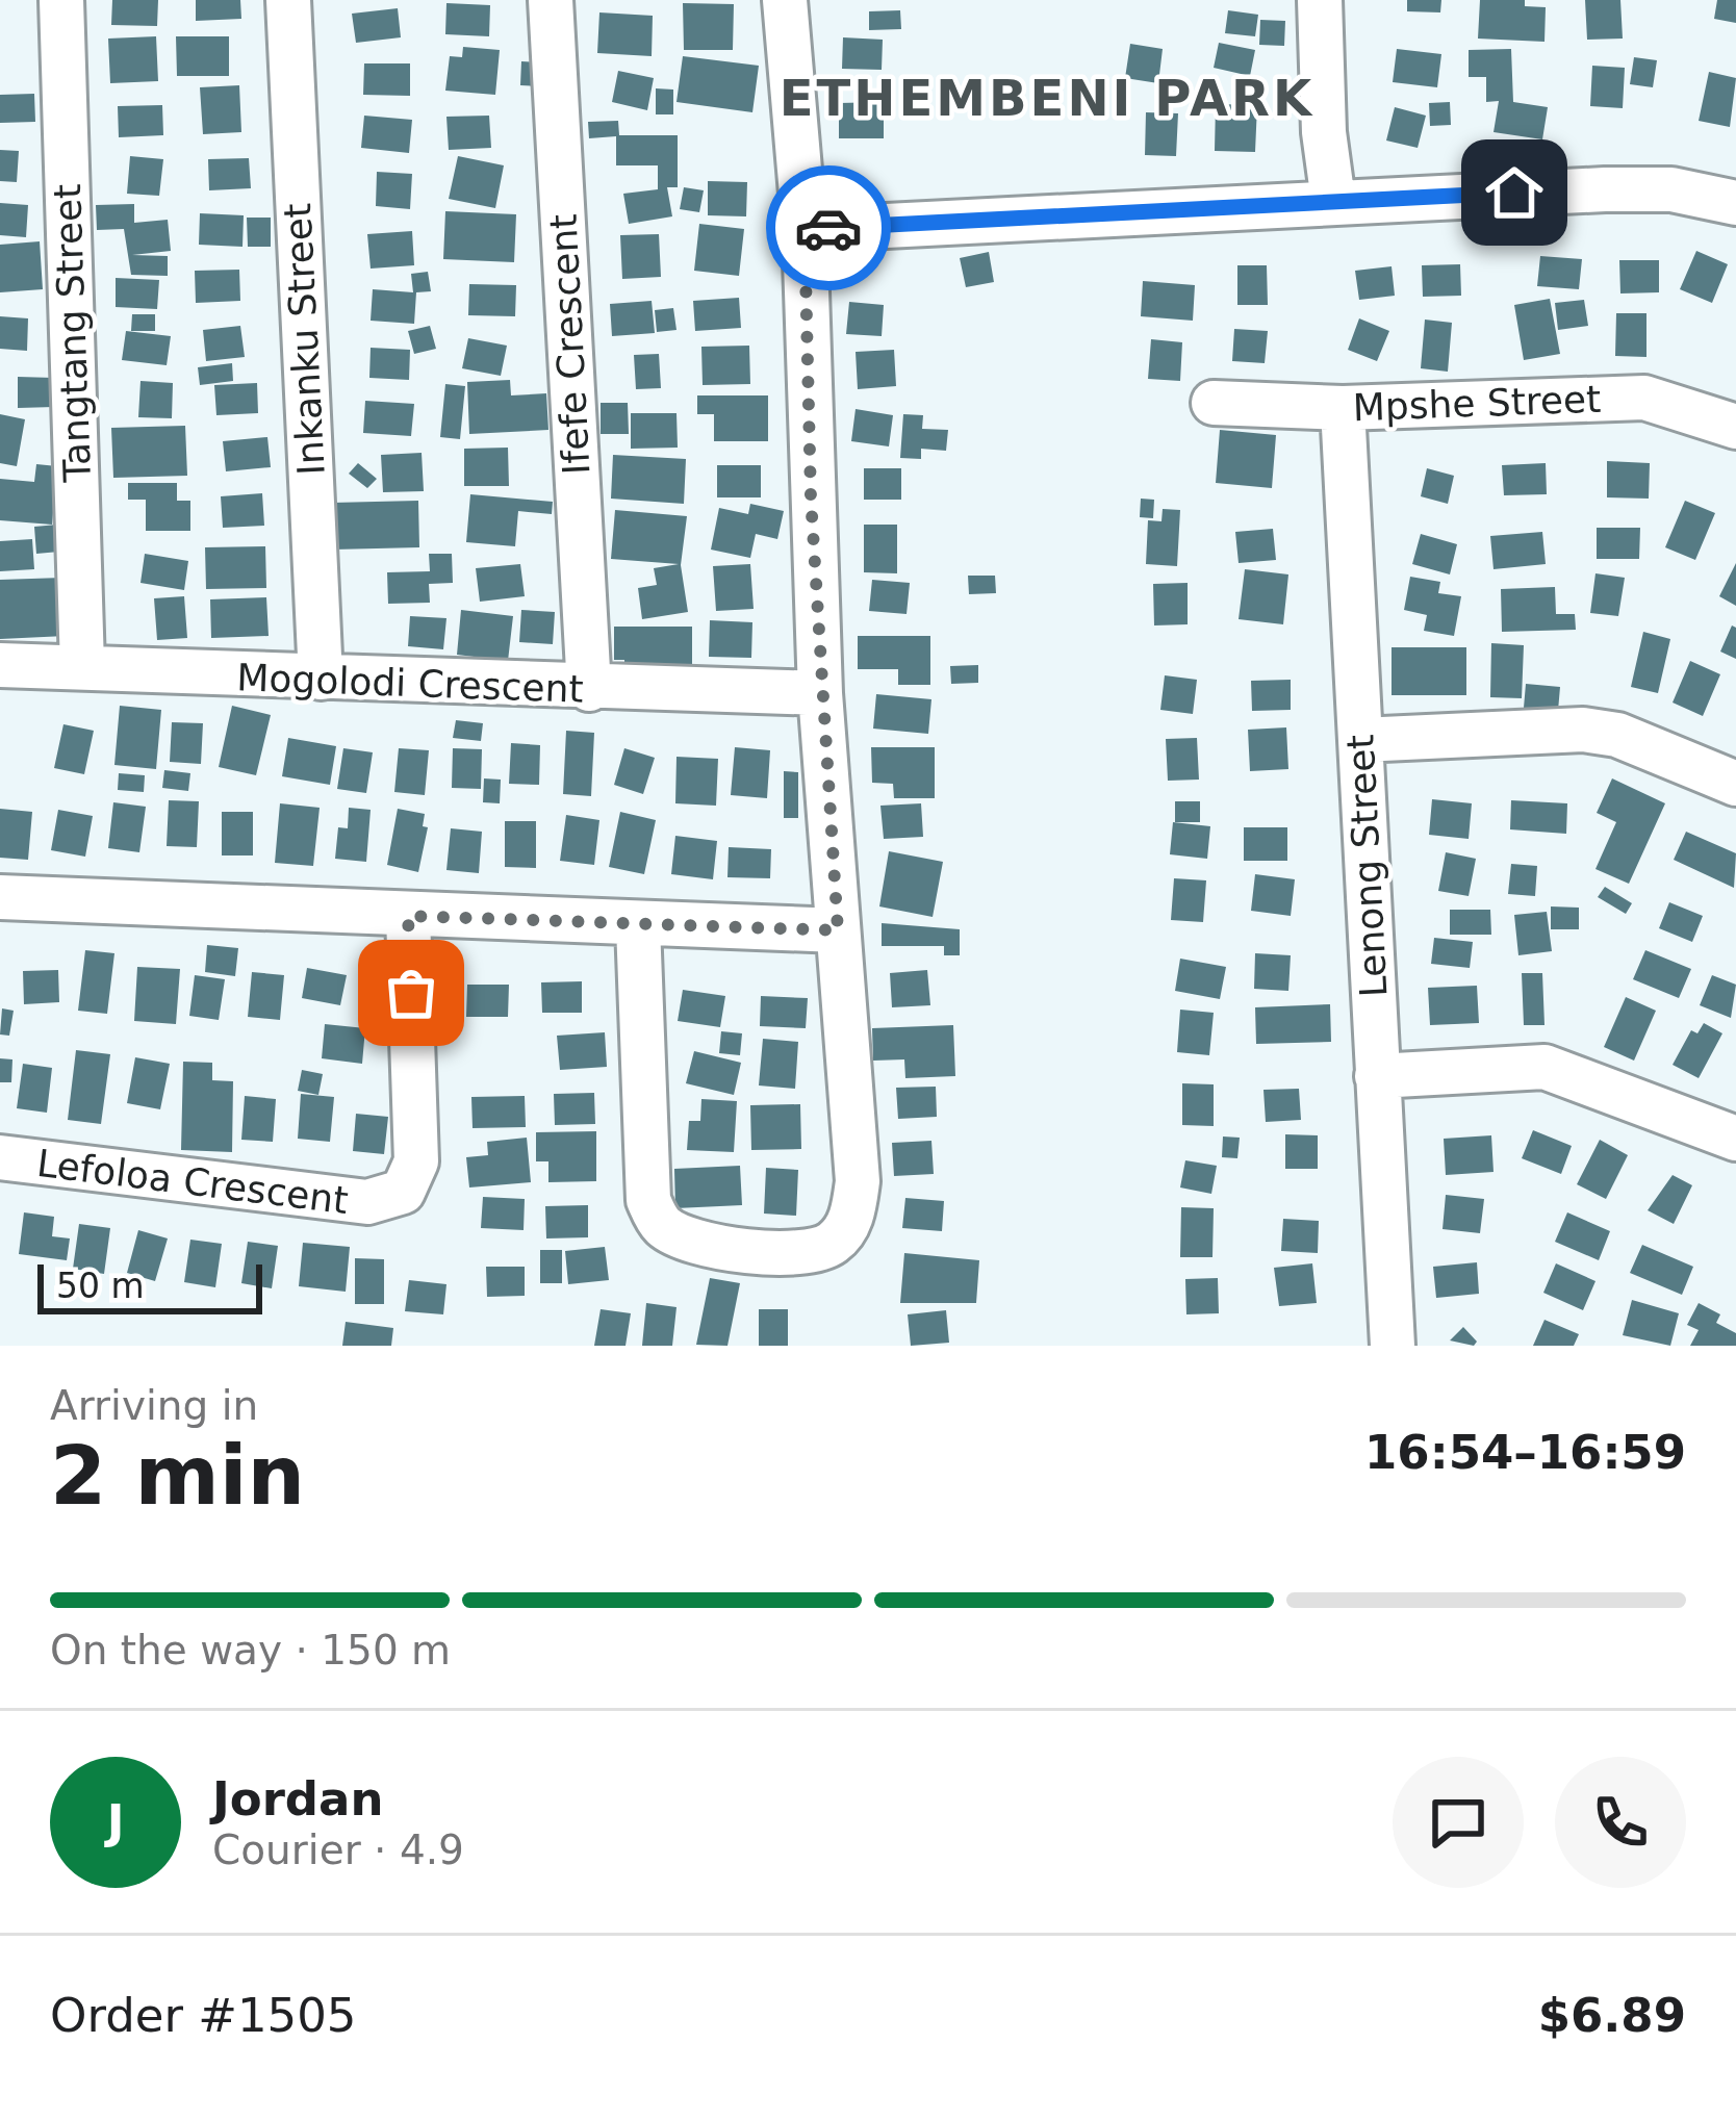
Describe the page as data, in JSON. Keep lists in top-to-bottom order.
{
  "streets": {
    "street": [
      "Tangtang Street",
      "Inkanku Street",
      "Ifefe Crescent",
      "Mpshe Street",
      "Mogolodi Crescent",
      "Lenong Street",
      "Lefoloa Crescent"
    ]
  },
  "crossings": [
    ["Tangtang Street", "Mogolodi Crescent"],
    ["Inkanku Street", "Mogolodi Crescent"],
    ["Ifefe Crescent", "Mogolodi Crescent"],
    ["Mpshe Street", "Lenong Street"]
  ],
  "districts": ["ETHEMBENI PARK"],
  "scale_bar": "50 m",
  "page": {
    "scale": "50 m",
    "heading": ["2 min", "Arriving in", "16:54–16:59"],
    "panel": [
      "Jordan",
      "Courier · 4.9",
      "Order #1505",
      "$6.89"
    ],
    "bar": "On the way · 150 m",
    "round": "J"
  }
}
